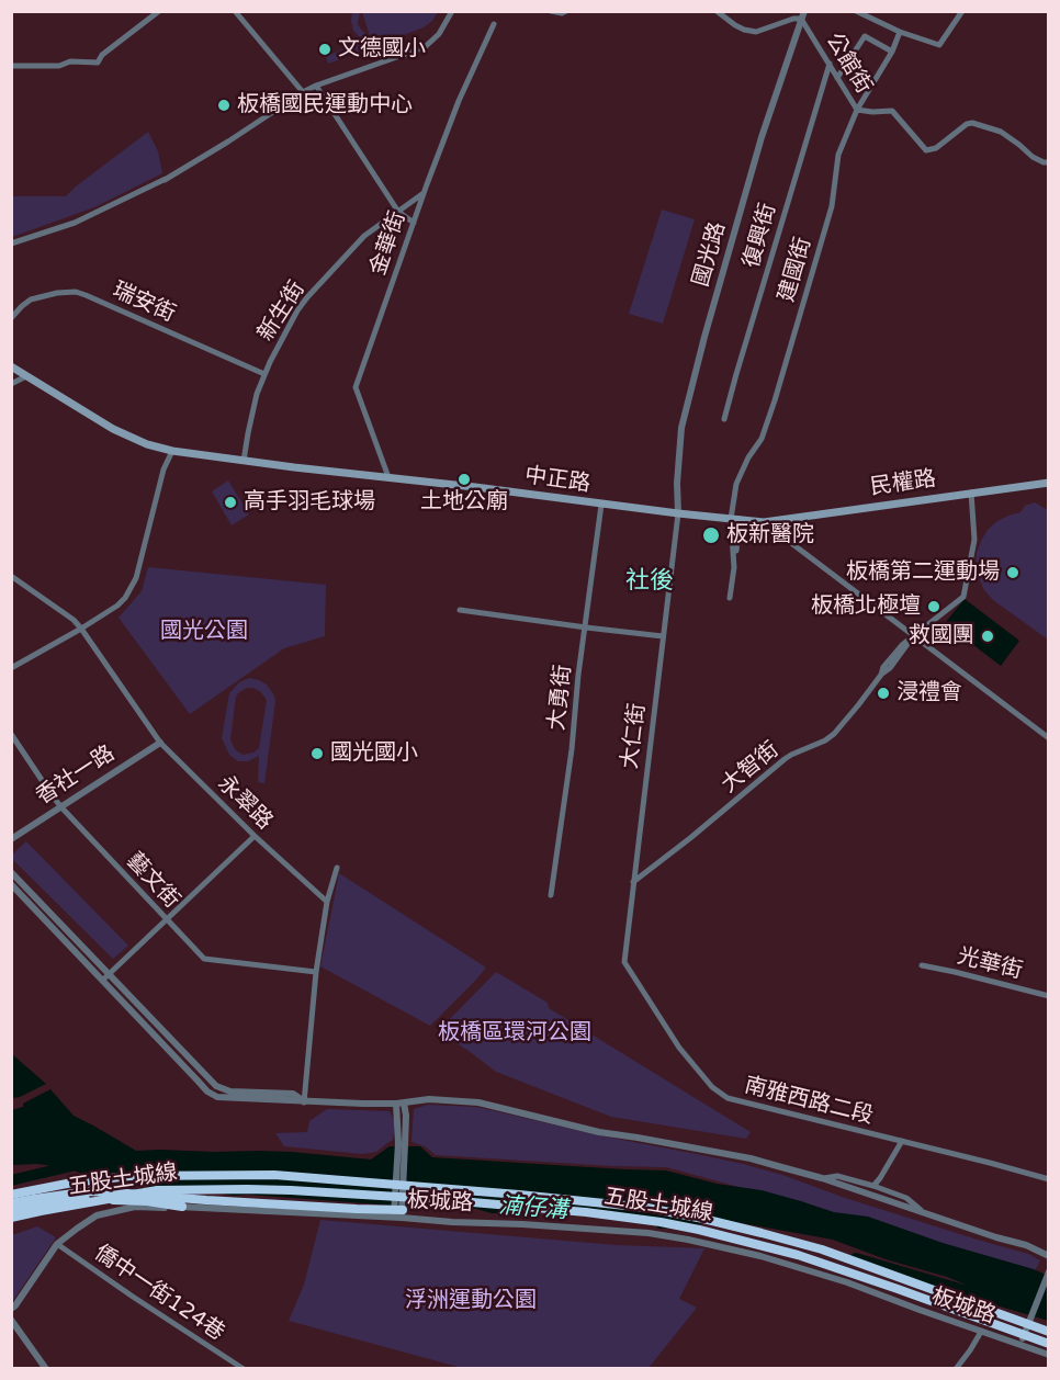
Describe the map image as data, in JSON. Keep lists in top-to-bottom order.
{
  "streets": {
    "highway": ["五股土城線"],
    "main road": ["中正路", "民權路"],
    "street": [
      "公館街",
      "復興街",
      "金華街",
      "國光路",
      "建國街",
      "瑞安街",
      "新生街",
      "大勇街",
      "大仁街",
      "大智街",
      "香社一路",
      "永翠路",
      "藝文街",
      "光華街",
      "南雅西路二段",
      "板城路",
      "僑中一街124巷"
    ]
  },
  "crossings": [
    ["公館街", "復興街"],
    ["公館街", "國光路"],
    ["公館街", "建國街"],
    ["金華街", "新生街"],
    ["金華街", "中正路"],
    ["國光路", "中正路"],
    ["國光路", "大仁街"],
    ["建國街", "中正路"],
    ["瑞安街", "新生街"],
    ["新生街", "中正路"],
    ["中正路", "民權路"],
    ["中正路", "大勇街"],
    ["中正路", "大仁街"],
    ["中正路", "大智街"],
    ["民權路", "大智街"],
    ["大仁街", "大智街"],
    ["大仁街", "南雅西路二段"],
    ["香社一路", "永翠路"],
    ["香社一路", "藝文街"],
    ["板城路", "僑中一街124巷"]
  ],
  "districts": ["社後"],
  "water": ["湳仔溝"],
  "parks": ["國光公園", "板橋區環河公園", "浮洲運動公園"],
  "places": [
    "文德國小",
    "板橋國民運動中心",
    "土地公廟",
    "高手羽毛球場",
    "板新醫院",
    "板橋第二運動場",
    "板橋北極壇",
    "救國團",
    "浸禮會",
    "國光國小"
  ]
}
